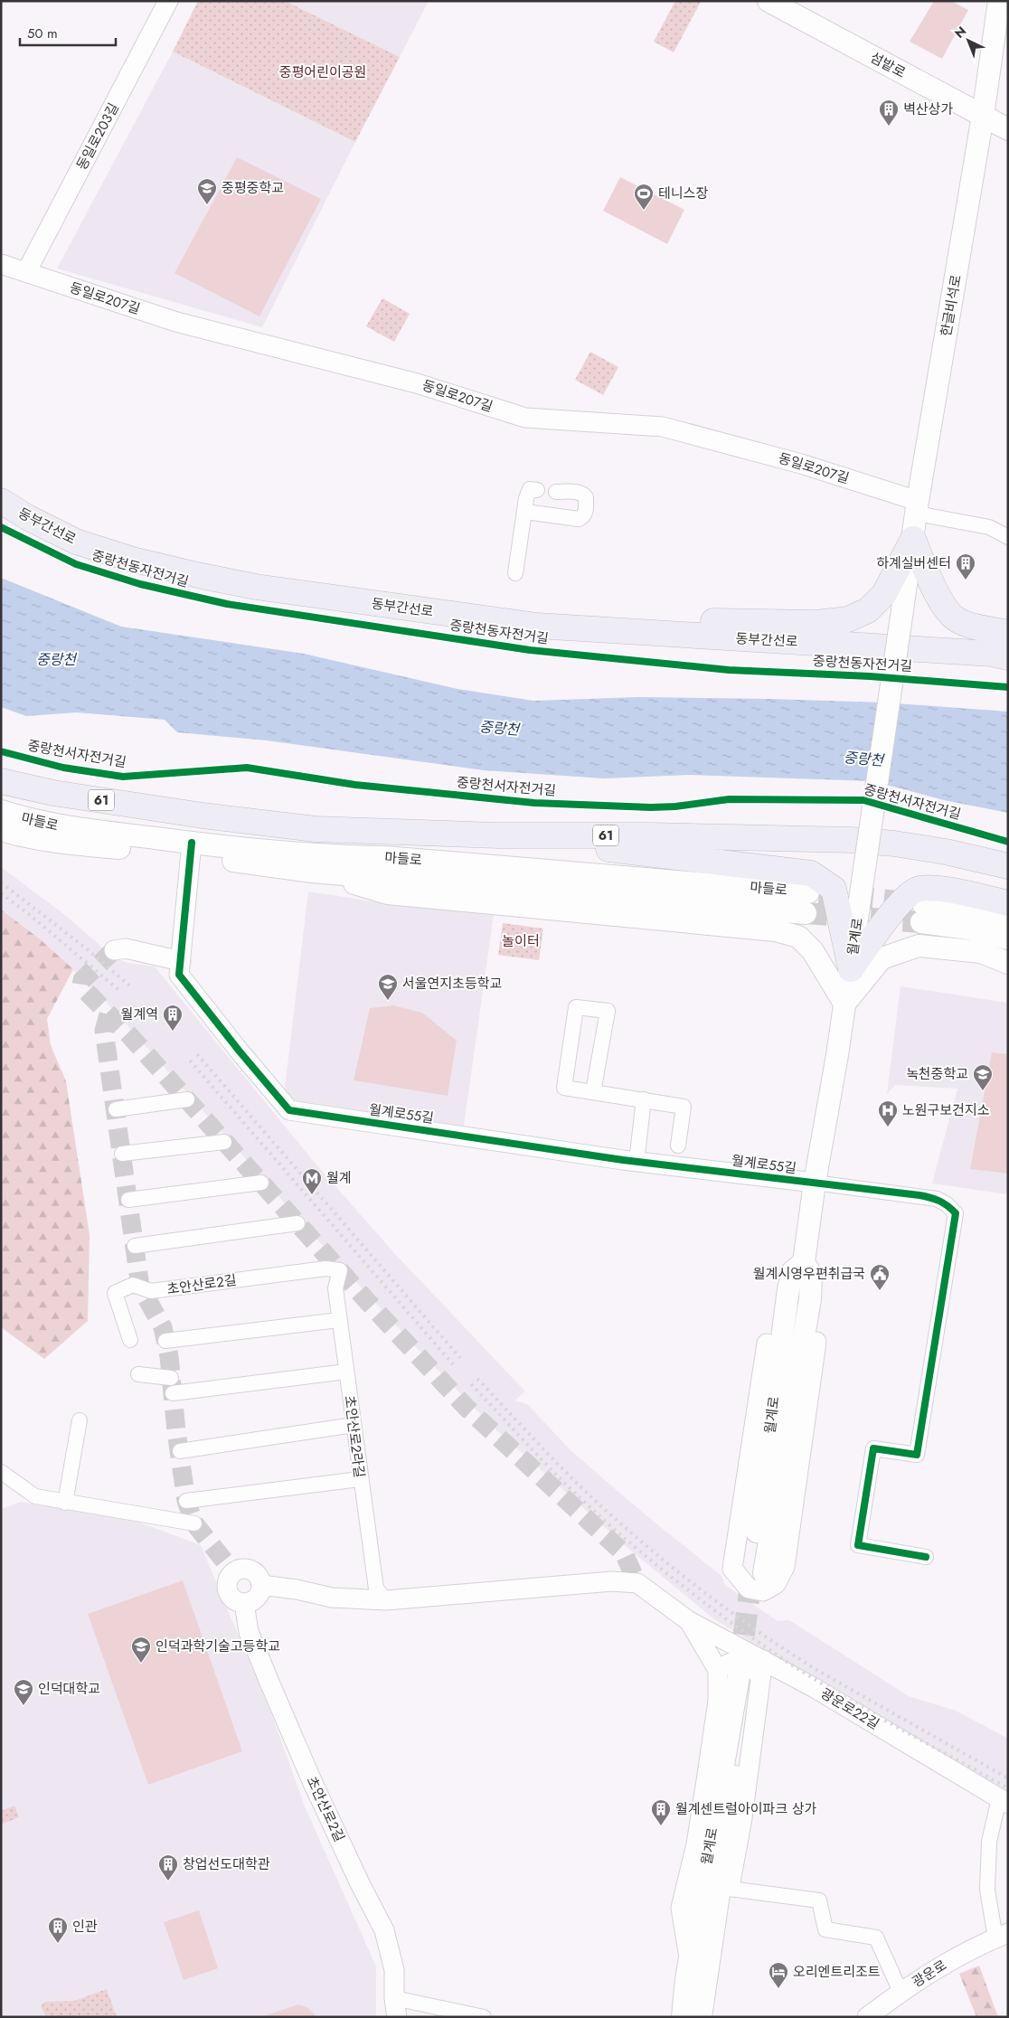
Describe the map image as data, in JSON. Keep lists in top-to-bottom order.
{
  "streets": {
    "highway": ["동부간선로", "61"],
    "main road": [
      "섬밭로",
      "한글비석로",
      "마들로",
      "월계로"
    ],
    "street": [
      "동일로203길",
      "동일로207길",
      "월계로55길",
      "초안산로2길",
      "초안산로2라길",
      "광운로22길",
      "광운로"
    ],
    "cycle path": ["중랑천동자전거길", "중랑천서자전거길"]
  },
  "crossings": [
    ["섬밭로", "한글비석로"],
    ["동일로203길", "동일로207길"],
    ["동일로207길", "한글비석로"],
    ["한글비석로", "월계로"],
    ["마들로", "월계로55길"],
    ["월계로", "월계로55길"],
    ["초안산로2길", "초안산로2라길"],
    ["광운로22길", "광운로"]
  ],
  "water": ["중랑천"],
  "parks": ["중평어린이공원", "놀이터"],
  "places": {
    "building": [
      "벽산상가",
      "하계실버센터",
      "월계역",
      "월계센트럴아이파크 상가",
      "창업선도대학관",
      "인관"
    ],
    "school or university": [
      "중평중학교",
      "서울연지초등학교",
      "녹천중학교",
      "인덕과학기술고등학교",
      "인덕대학교"
    ],
    "sports": ["테니스장"],
    "hospital": ["노원구보건지소"],
    "metro station": ["월계"],
    "public building": ["월계시영우편취급국"],
    "hotel": ["오리엔트리조트"]
  },
  "scale_bar": "50 m",
  "north": "top left"
}
